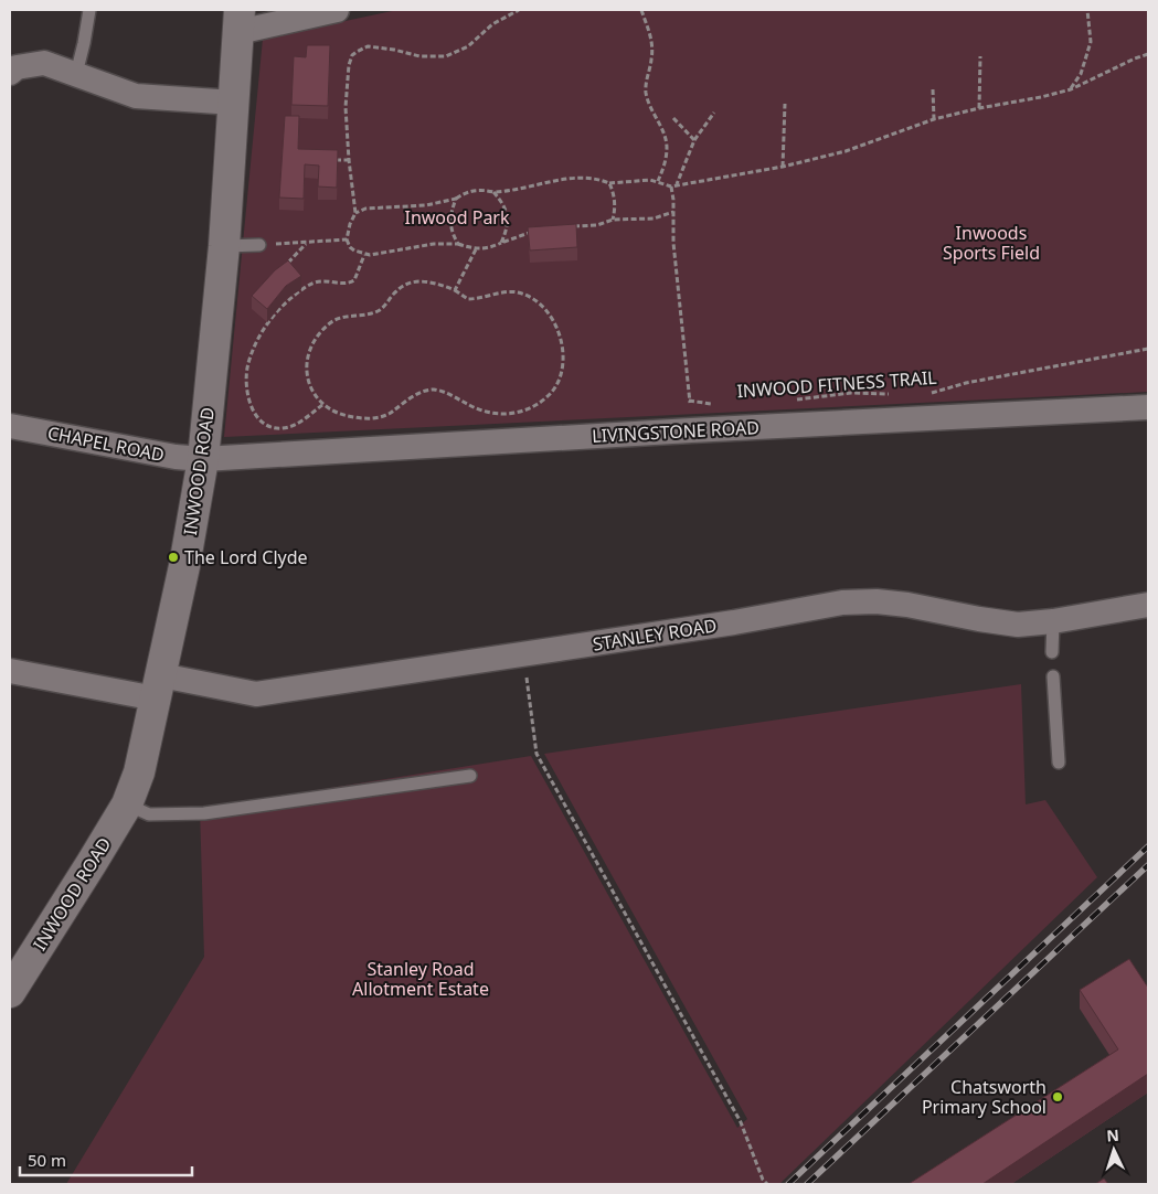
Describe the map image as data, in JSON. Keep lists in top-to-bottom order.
{
  "streets": {
    "street": [
      "LIVINGSTONE ROAD",
      "CHAPEL ROAD",
      "INWOOD ROAD",
      "STANLEY ROAD"
    ],
    "path": ["INWOOD FITNESS TRAIL"]
  },
  "crossings": [
    ["LIVINGSTONE ROAD", "CHAPEL ROAD"],
    ["LIVINGSTONE ROAD", "INWOOD ROAD"],
    ["CHAPEL ROAD", "INWOOD ROAD"],
    ["INWOOD ROAD", "STANLEY ROAD"]
  ],
  "parks": ["Inwood Park", "Inwoods Sports Field", "Stanley Road Allotment Estate"],
  "places": ["The Lord Clyde", "Chatsworth Primary School"],
  "scale_bar": "50 m",
  "north": "top"
}
